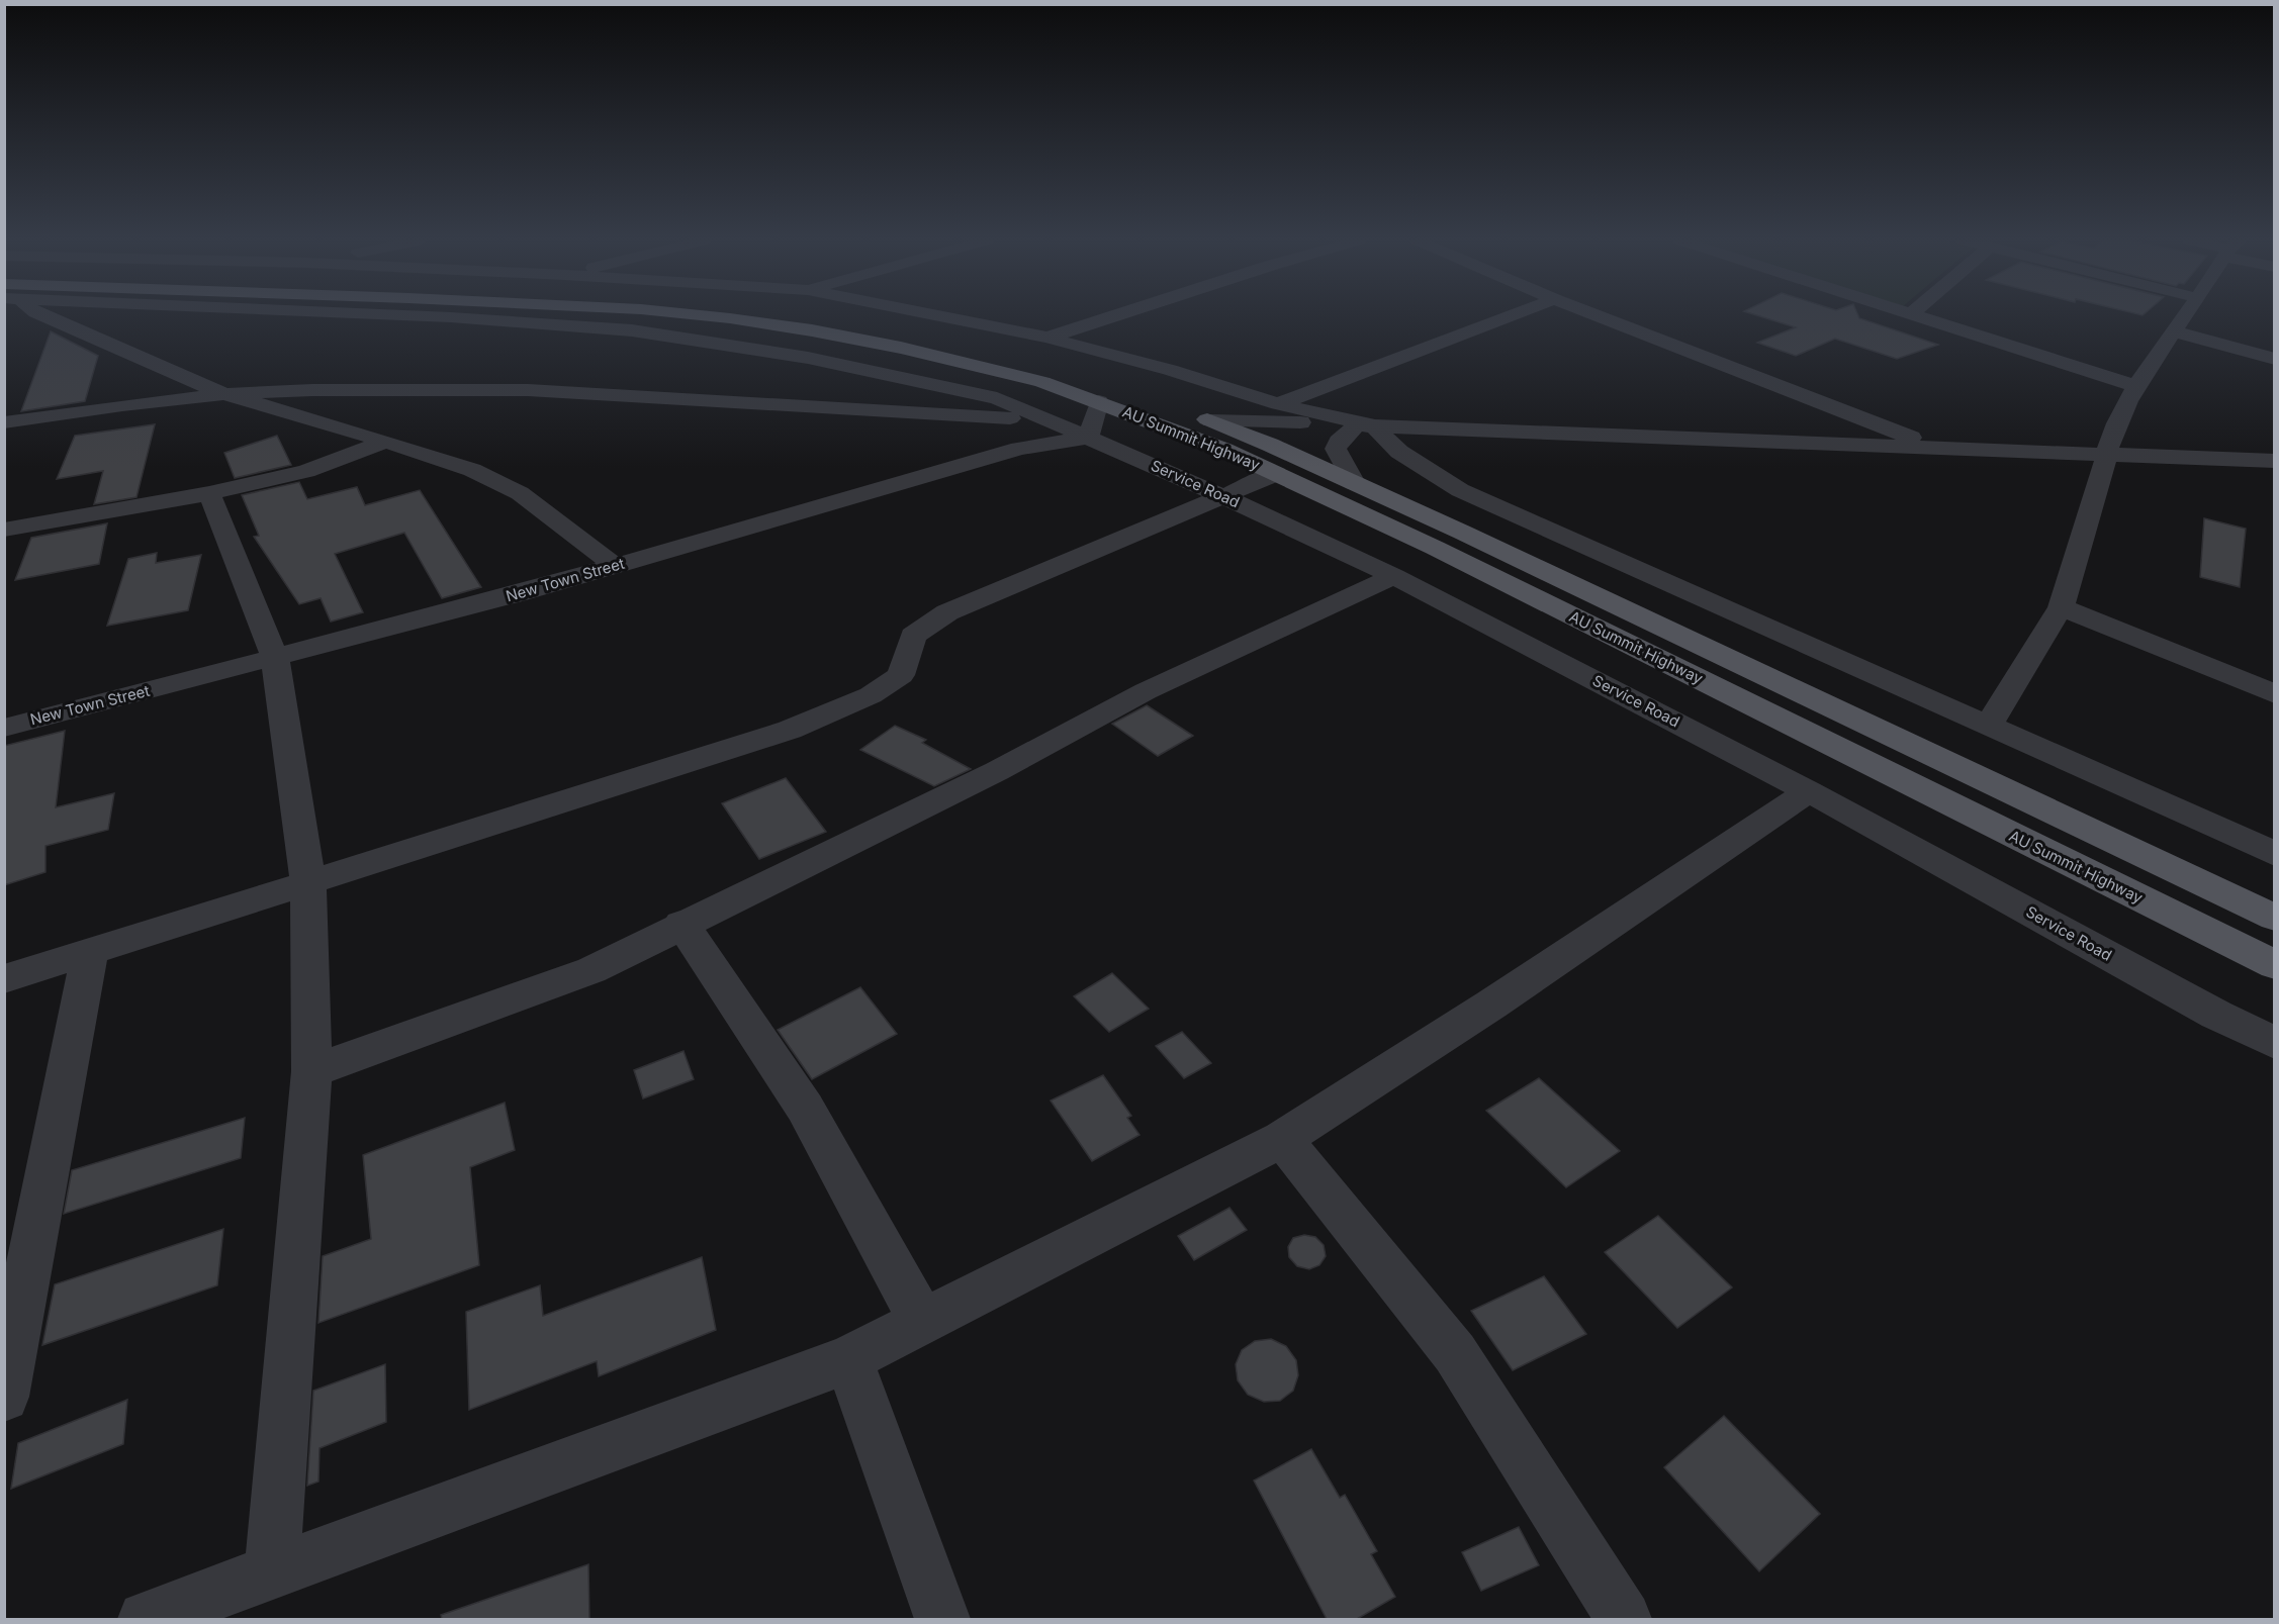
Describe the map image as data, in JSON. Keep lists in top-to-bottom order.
{
  "streets": {
    "main road": ["AU Summit Highway"],
    "street": ["Service Road", "New Town Street"]
  },
  "crossings": [
    ["Service Road", "New Town Street"]
  ]
}
